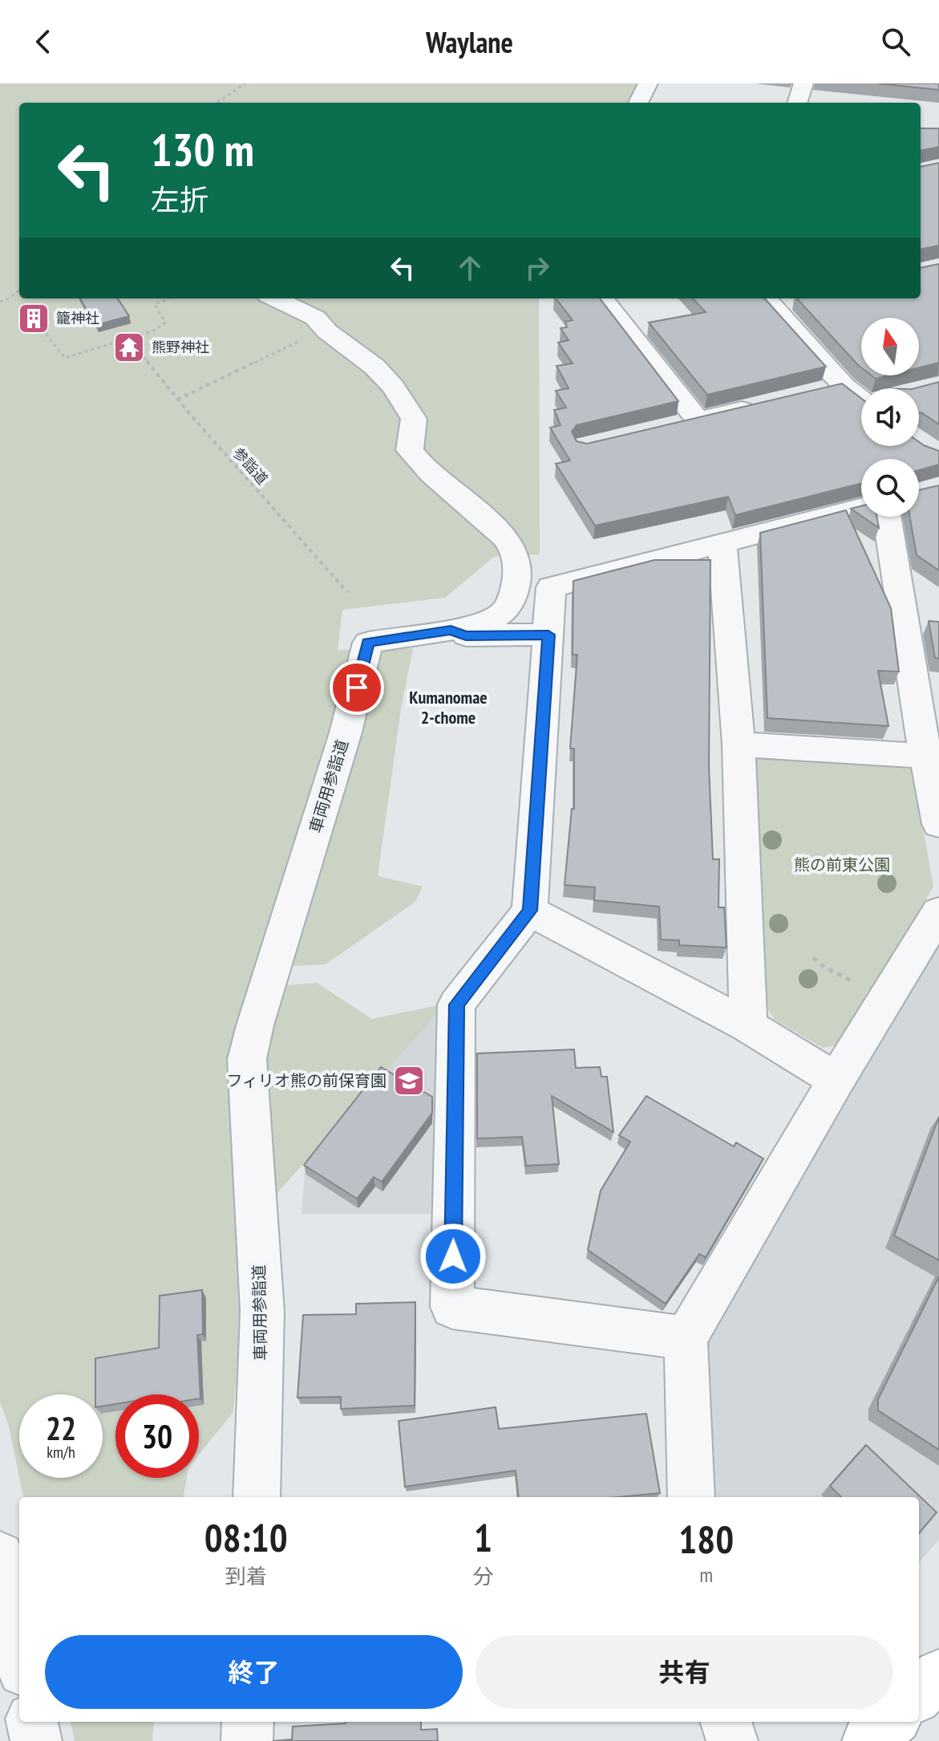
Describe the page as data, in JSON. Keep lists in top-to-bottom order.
{
  "streets": {
    "street": ["車両用参詣道"],
    "path": ["参詣道"]
  },
  "districts": ["Kumanomae 2-chome"],
  "parks": ["熊の前東公園"],
  "places": {
    "building": ["籠神社"],
    "temple": ["熊野神社"],
    "school or university": ["フィリオ熊の前保育園"]
  },
  "north": "top",
  "page": {
    "header": "Waylane",
    "turn": ["130 m", "左折"],
    "speed": "22 km/h",
    "limit": "30",
    "eta": [
      "08:10",
      "到着",
      "1",
      "分",
      "180",
      "m"
    ],
    "buttons": ["終了", "共有"]
  }
}
